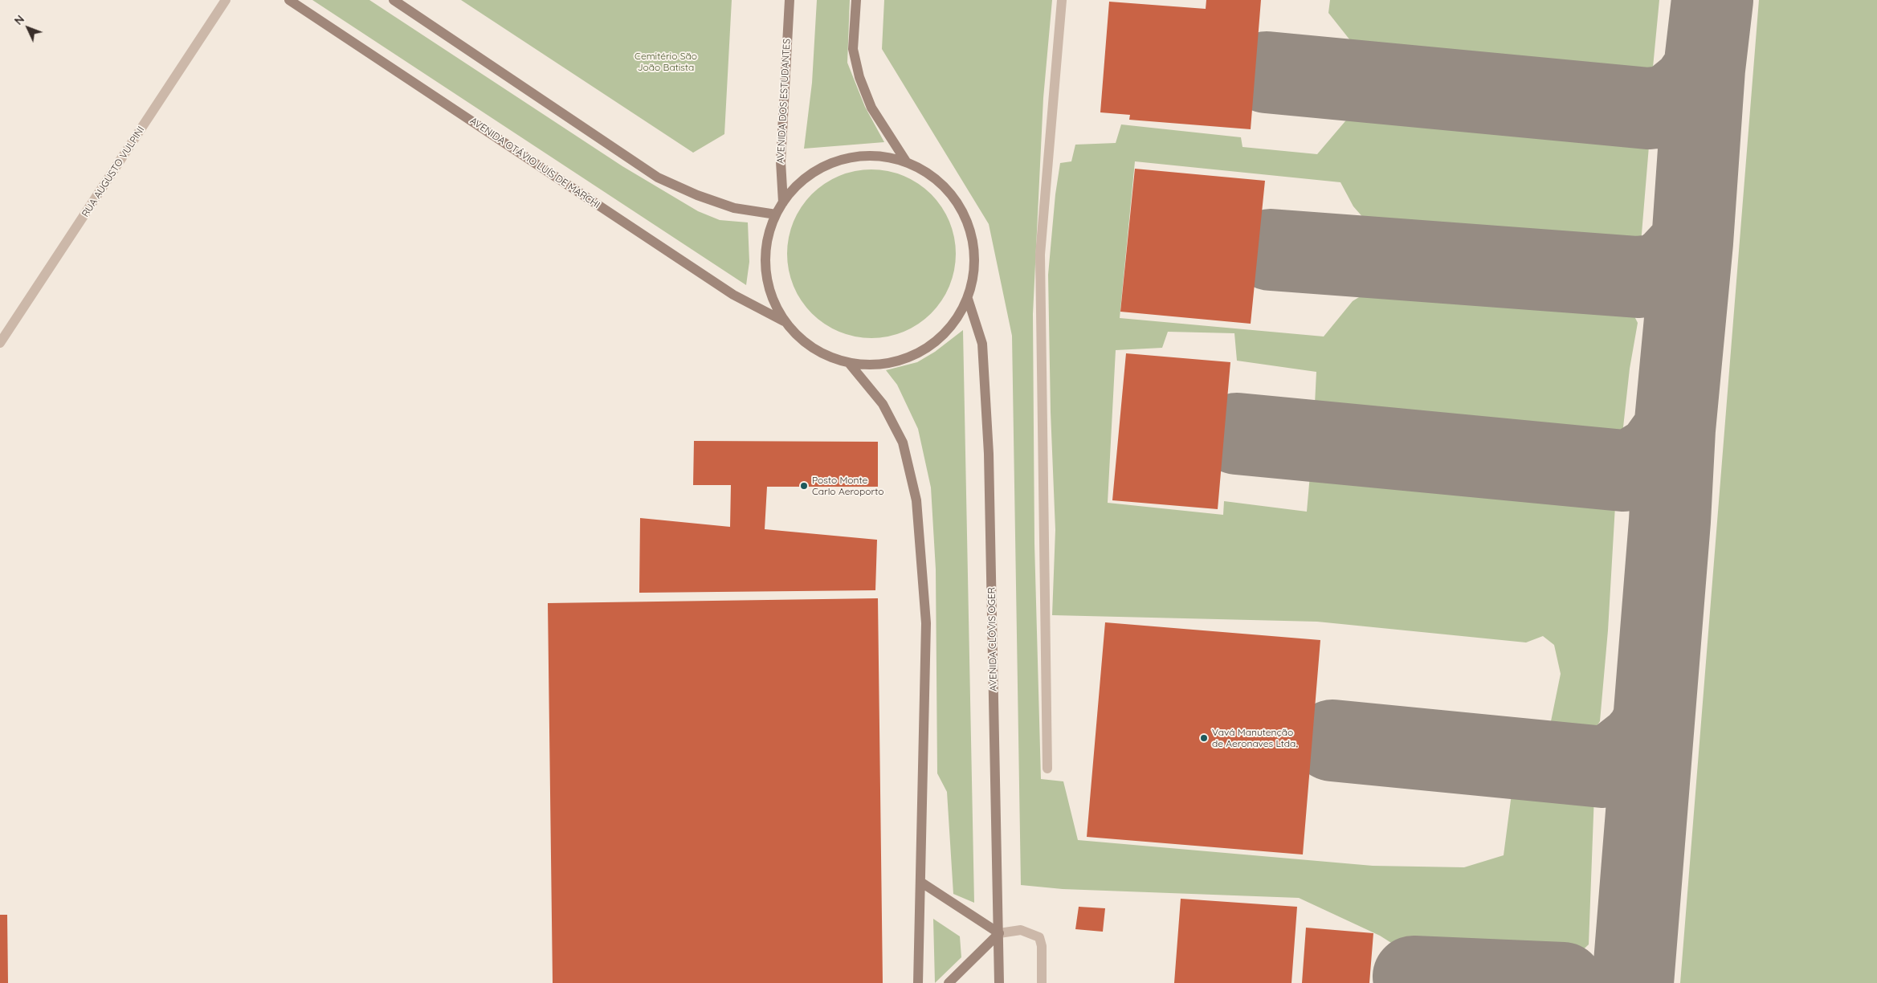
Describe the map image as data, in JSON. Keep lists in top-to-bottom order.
{
  "streets": {
    "main road": ["AVENIDA DOS ESTUDANTES", "AVENIDA OTÁVIO LUÍS DE MARCHI", "AVENIDA CLÓVIS OGER"],
    "street": ["RUA AUGUSTO VULPINI"]
  },
  "parks": ["Cemitério São João Batista"],
  "places": ["Posto Monte Carlo Aeroporto", "Vavá Manutenção de Aeronaves Ltda."],
  "north": "top left"
}
